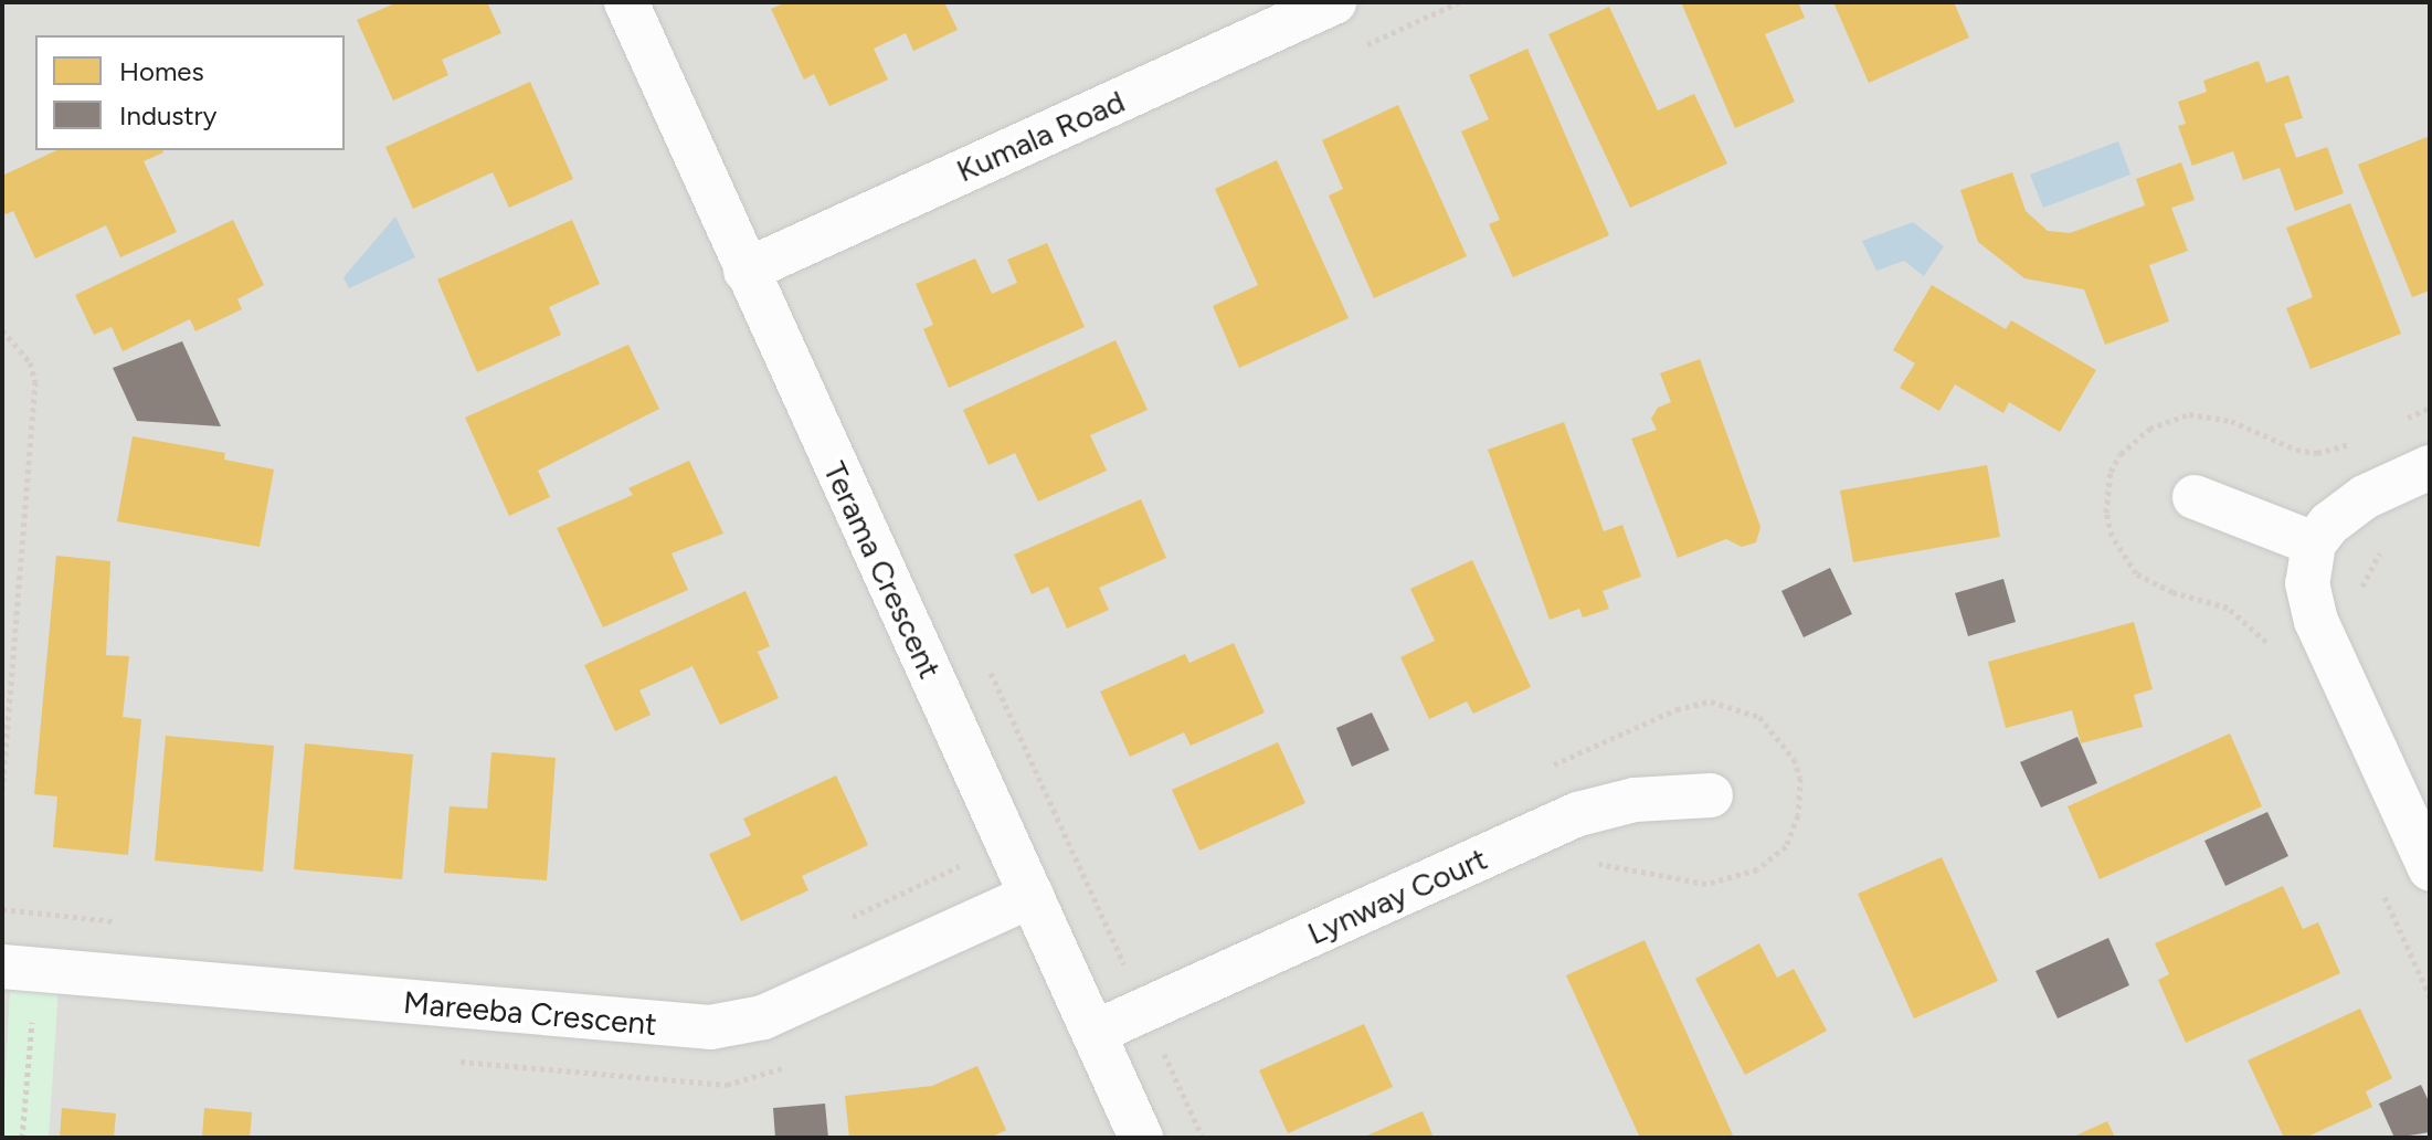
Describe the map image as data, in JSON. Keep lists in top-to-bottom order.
{
  "streets": {
    "street": [
      "Kumala Road",
      "Terama Crescent",
      "Lynway Court",
      "Mareeba Crescent"
    ]
  },
  "crossings": [
    ["Kumala Road", "Terama Crescent"],
    ["Terama Crescent", "Lynway Court"],
    ["Terama Crescent", "Mareeba Crescent"]
  ],
  "legend": ["Homes", "Industry"]
}
